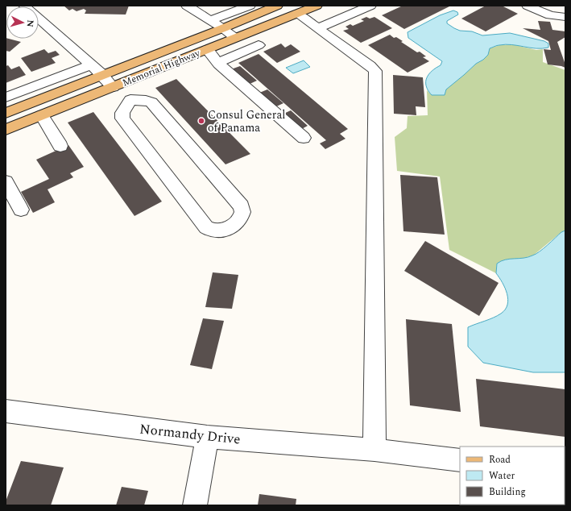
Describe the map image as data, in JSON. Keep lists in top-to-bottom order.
{
  "streets": {
    "main road": ["Memorial Highway"],
    "street": ["Normandy Drive"]
  },
  "places": ["Consul General of Panama"],
  "legend": ["Road", "Water", "Building"],
  "north": "right"
}
